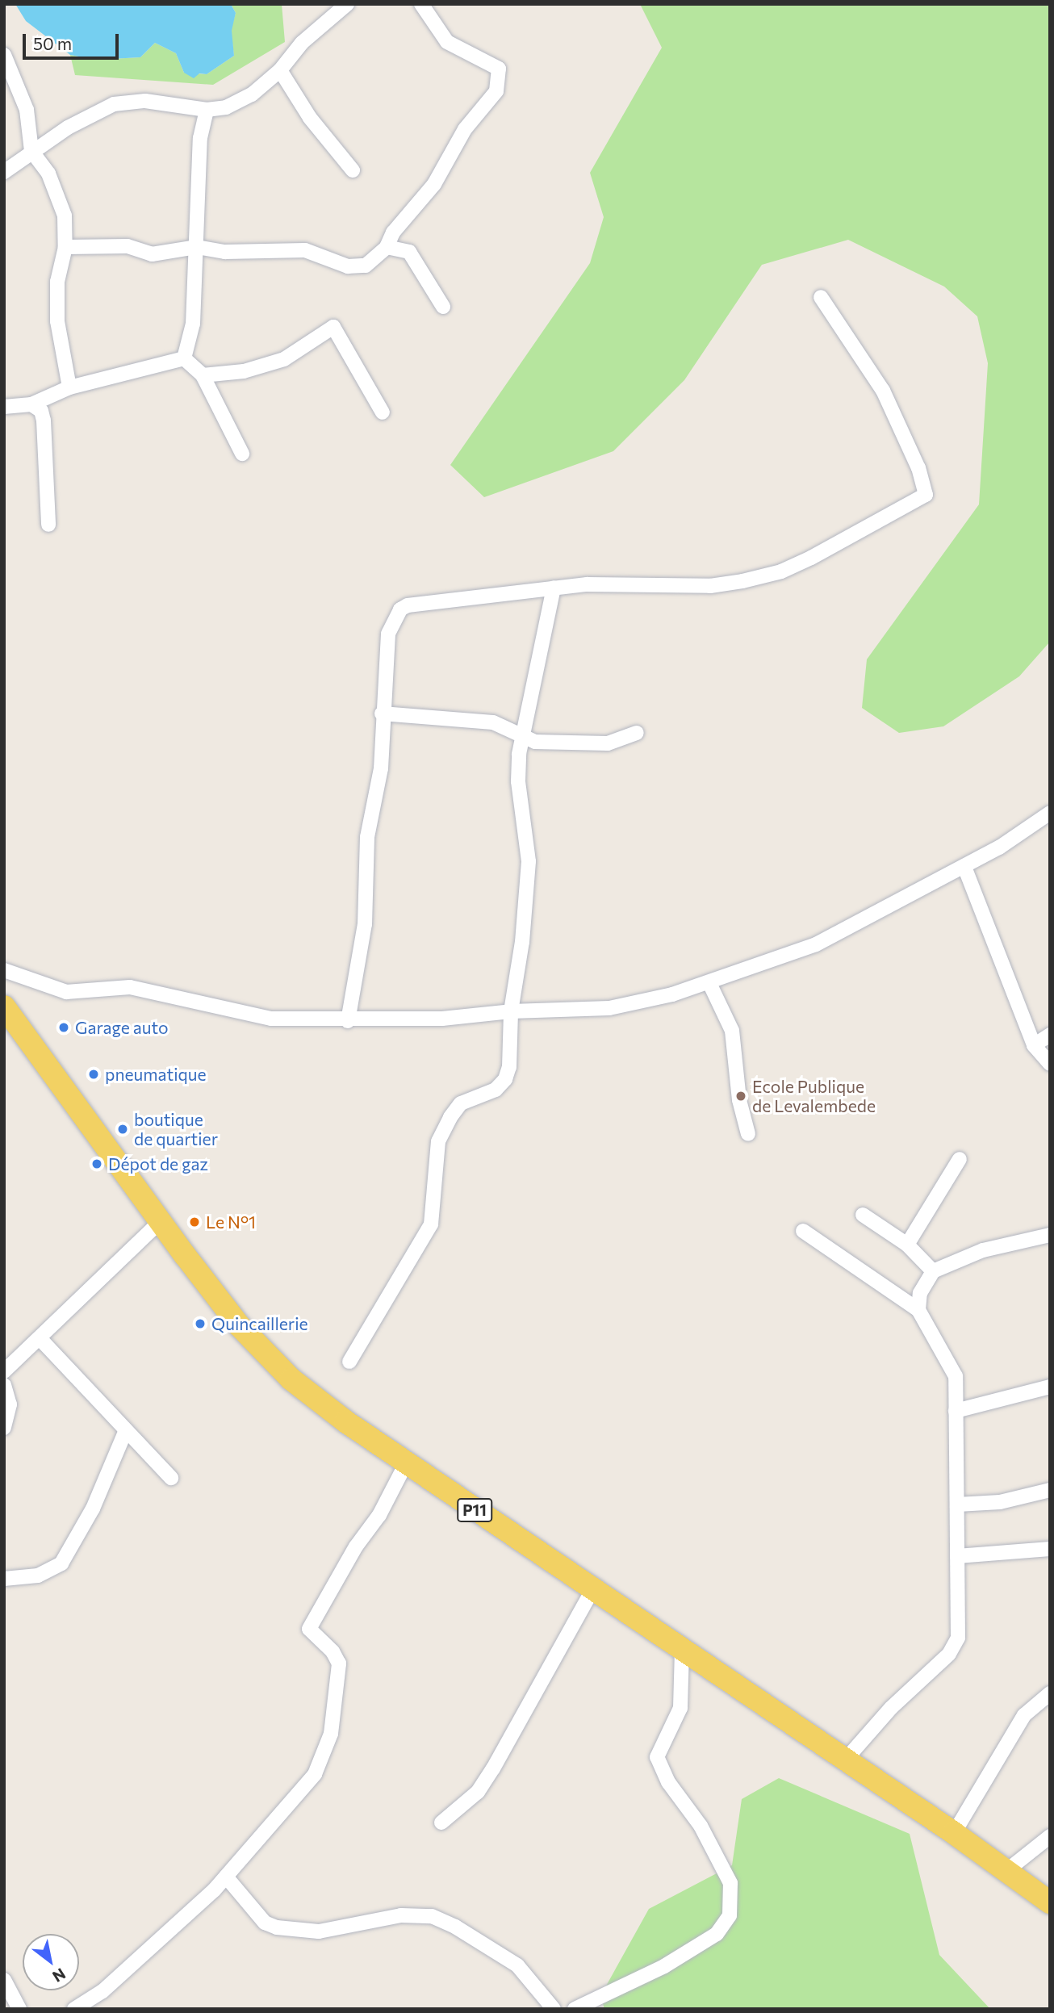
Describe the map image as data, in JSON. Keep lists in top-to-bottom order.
{
  "streets": {
    "main road": ["P11"]
  },
  "places": [
    "Garage auto",
    "pneumatique",
    "Ecole Publique de Levalembede",
    "boutique de quartier",
    "Dépot de gaz",
    "Le N°1",
    "Quincaillerie"
  ],
  "scale_bar": "50 m",
  "north": "bottom right"
}
